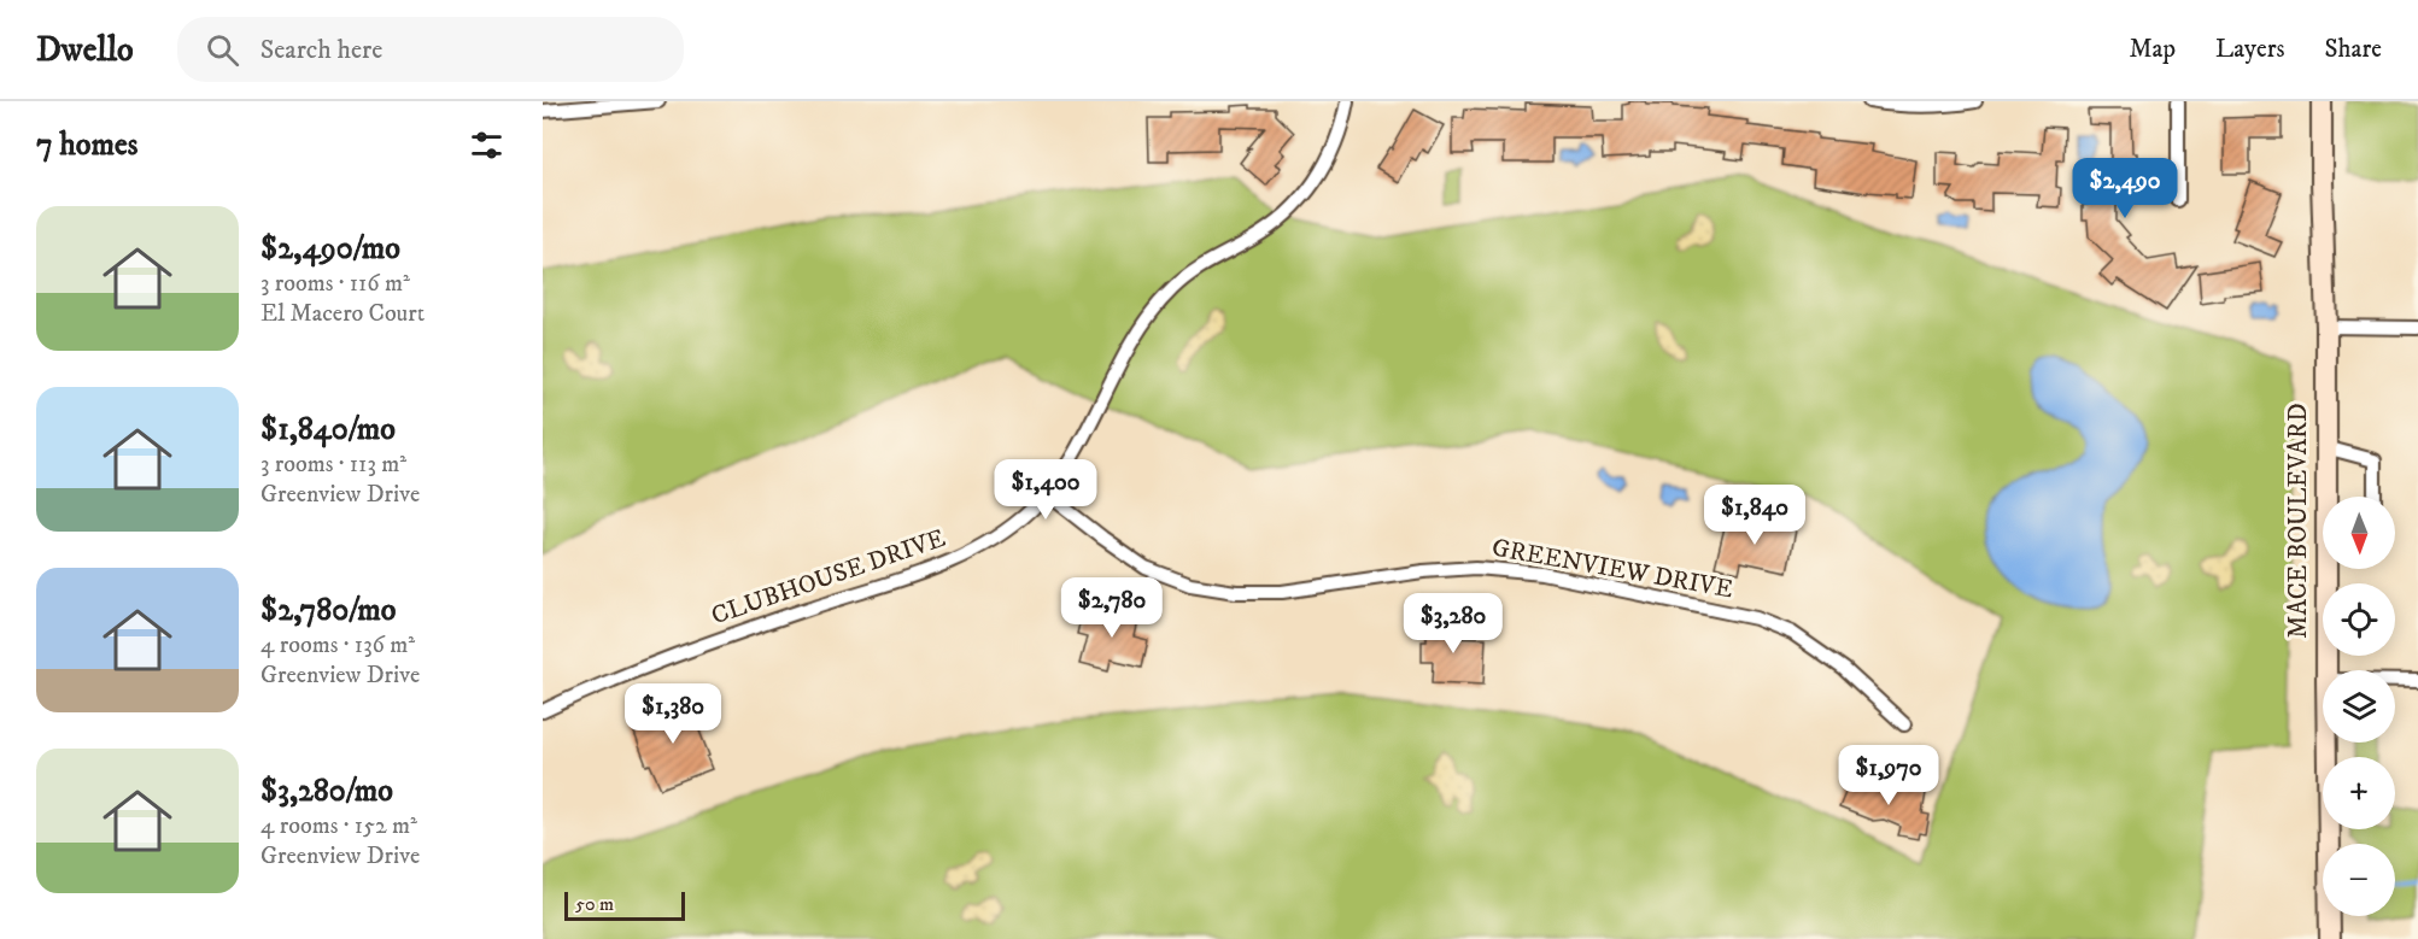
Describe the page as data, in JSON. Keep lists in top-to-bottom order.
{
  "streets": {
    "street": ["MACE BOULEVARD", "GREENVIEW DRIVE", "CLUBHOUSE DRIVE"]
  },
  "crossings": [
    ["GREENVIEW DRIVE", "CLUBHOUSE DRIVE"]
  ],
  "scale_bar": "50 m",
  "north": "bottom",
  "page": {
    "header": "Dwello",
    "search": "Search here",
    "nav": ["Map", "Layers", "Share"],
    "heading": "7 homes",
    "price": [
      "$2,490",
      "$1,400",
      "$1,840",
      "$2,780",
      "$3,280",
      "$1,380",
      "$1,970"
    ],
    "list": [
      {
        "name": "$2,490/mo",
        "note": "3 rooms · 116 m² · El Macero Court"
      },
      {
        "name": "$1,840/mo",
        "note": "3 rooms · 113 m² · Greenview Drive"
      },
      {
        "name": "$2,780/mo",
        "note": "4 rooms · 136 m² · Greenview Drive"
      },
      {
        "name": "$3,280/mo",
        "note": "4 rooms · 152 m² · Greenview Drive"
      }
    ],
    "map_buttons": ["+", "−"],
    "scale": "50 m"
  }
}
